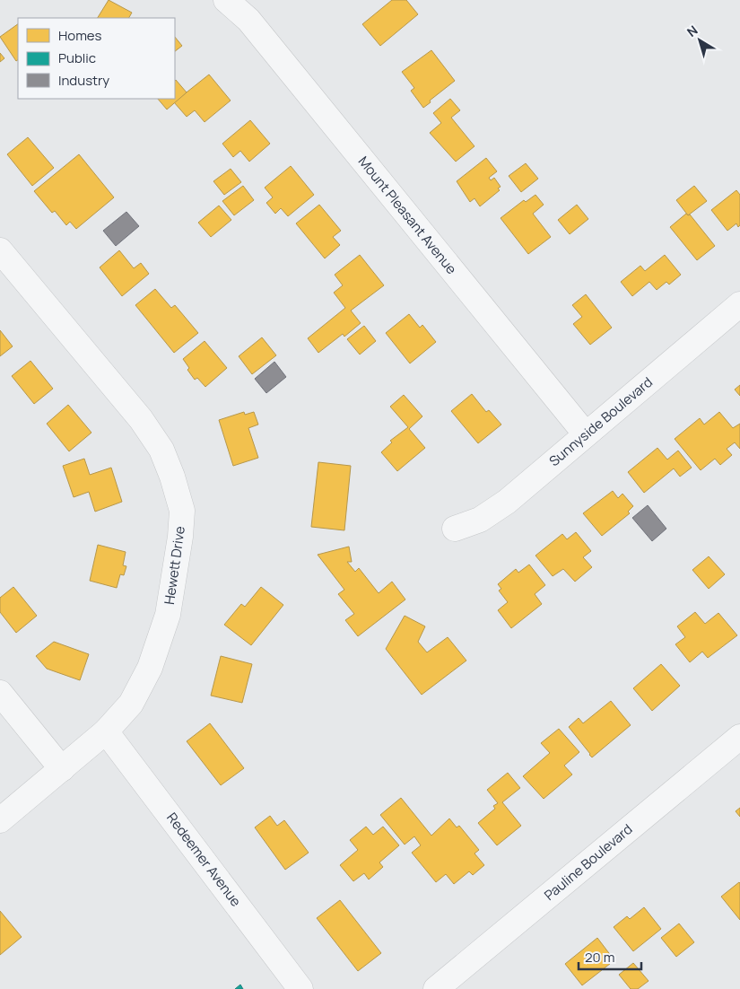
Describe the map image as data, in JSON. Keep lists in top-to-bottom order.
{
  "streets": {
    "street": [
      "Mount Pleasant Avenue",
      "Sunnyside Boulevard",
      "Hewett Drive",
      "Redeemer Avenue",
      "Pauline Boulevard"
    ]
  },
  "crossings": [
    ["Mount Pleasant Avenue", "Sunnyside Boulevard"],
    ["Hewett Drive", "Redeemer Avenue"]
  ],
  "legend": ["Homes", "Public", "Industry"],
  "scale_bar": "20 m",
  "north": "top left"
}
